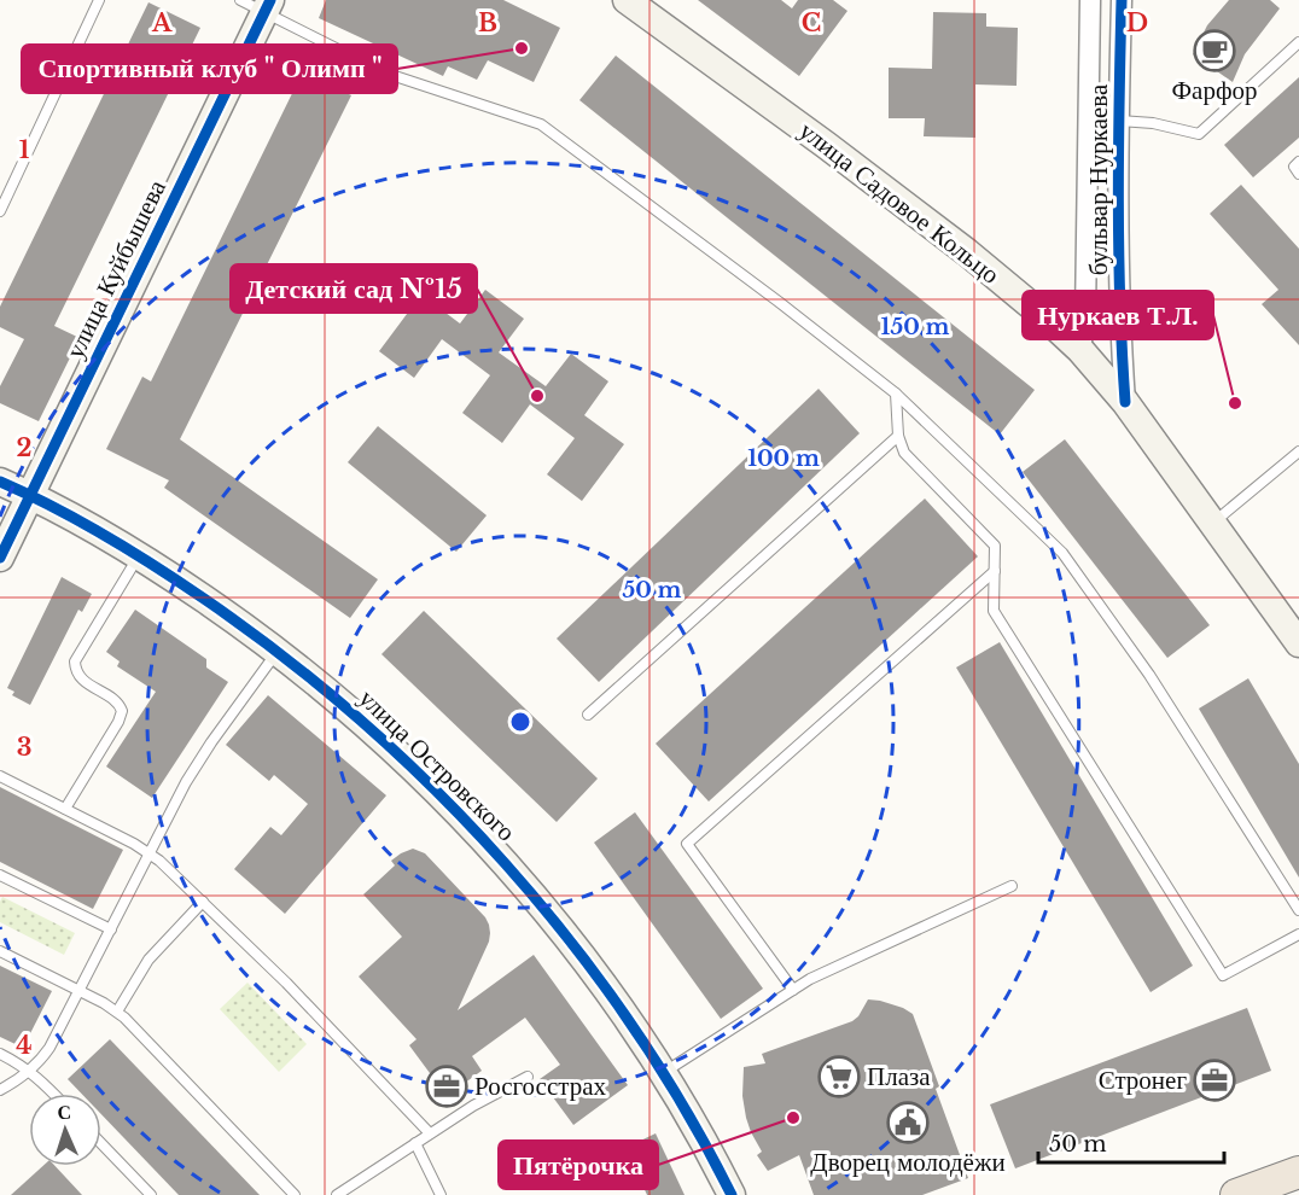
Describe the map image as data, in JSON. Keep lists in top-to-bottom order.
{
  "streets": {
    "street": [
      "бульвар Нуркаева",
      "улица Садовое Кольцо",
      "улица Куйбышева",
      "улица Островского"
    ]
  },
  "crossings": [
    ["бульвар Нуркаева", "улица Садовое Кольцо"],
    ["улица Куйбышева", "улица Островского"]
  ],
  "places": {
    "other": [
      "Спортивный клуб \" Олимп \"",
      "Детский сад №15",
      "Нуркаев Т.Л.",
      "Пятёрочка"
    ],
    "cafe": ["Фарфор"],
    "supermarket": ["Плаза"],
    "office": ["Стронег", "Росгосстрах"],
    "public building": ["Дворец молодёжи"]
  },
  "scale_bar": "50 m",
  "north": "top",
  "grid": {
    "columns": [
      "A",
      "B",
      "C",
      "D"
    ],
    "rows": [
      "1",
      "2",
      "3",
      "4"
    ]
  },
  "rings": ["150 m", "100 m", "50 m"]
}
